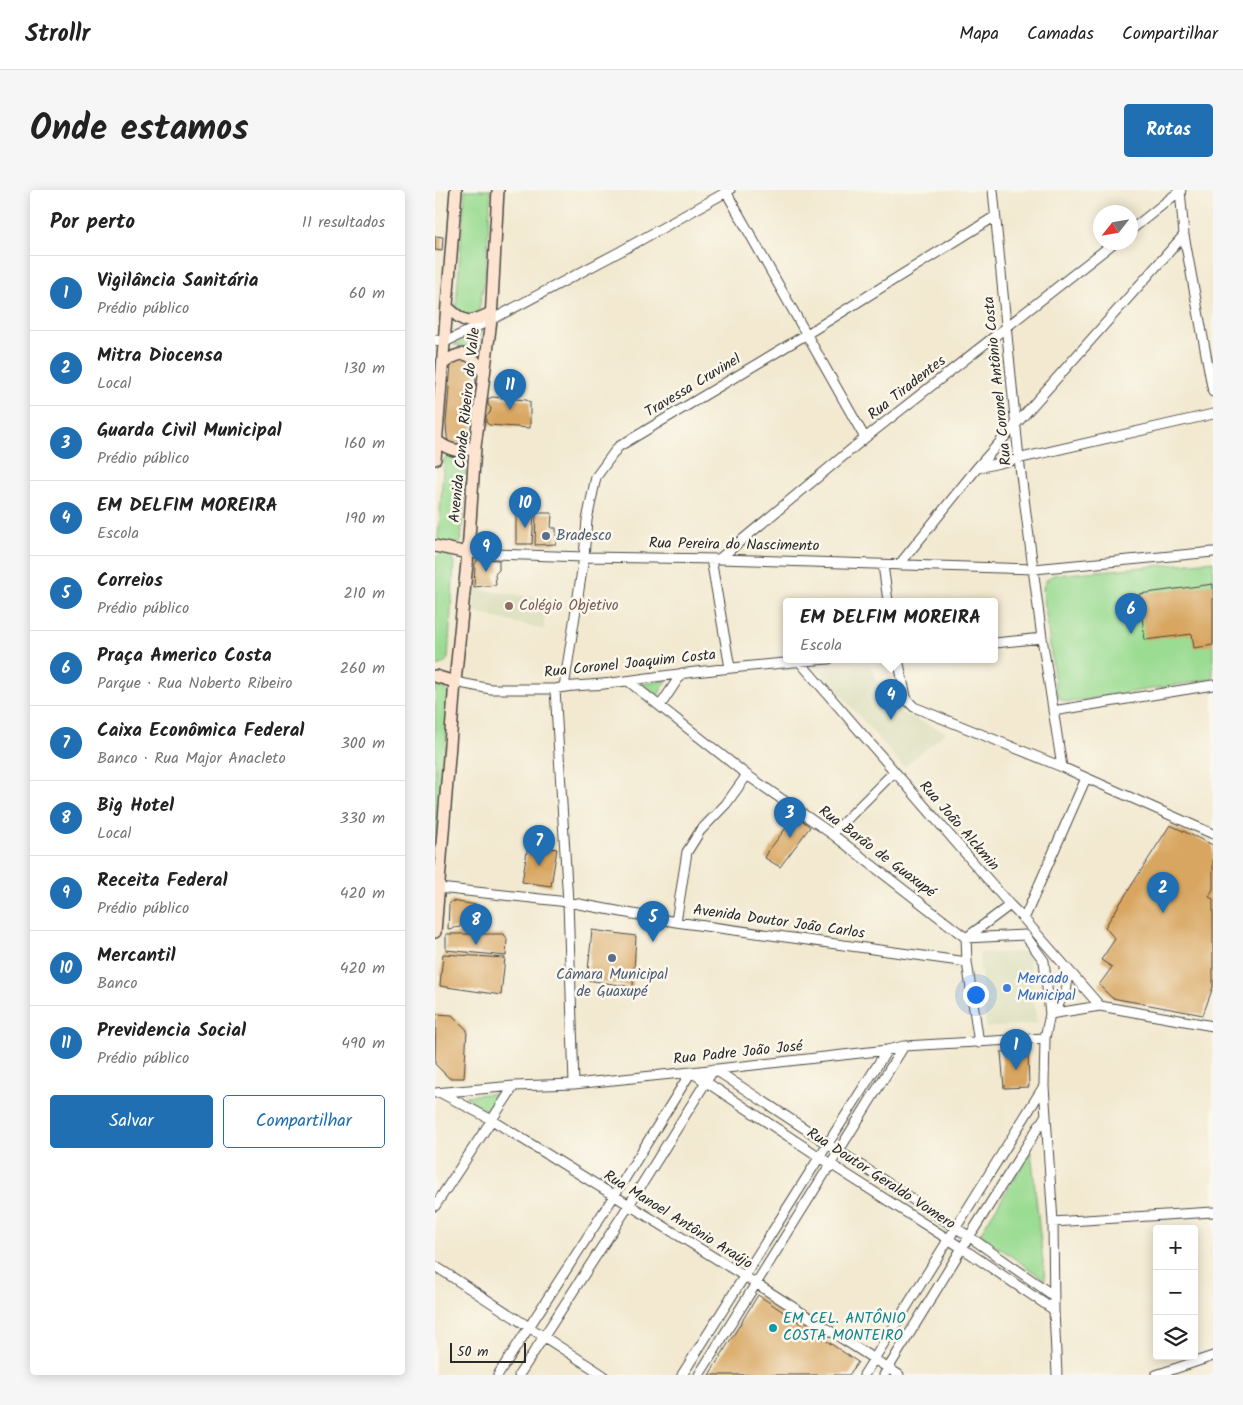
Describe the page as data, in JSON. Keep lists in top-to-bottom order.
{
  "streets": {
    "main road": ["Avenida Conde Ribeiro do Valle", "Rua Pereira do Nascimento", "Rua Coronel Joaquim Costa"],
    "street": [
      "Rua Coronel Antônio Costa",
      "Travessa Cruvinel",
      "Rua Tiradentes",
      "Rua João Alckmin",
      "Rua Barão de Guaxupé",
      "Avenida Doutor João Carlos",
      "Rua Padre João José",
      "Rua Doutor Geraldo Vomero",
      "Rua Manoel Antônio Araújo"
    ]
  },
  "crossings": [
    ["Rua Coronel Antônio Costa", "Travessa Cruvinel"],
    ["Rua Coronel Antônio Costa", "Rua Tiradentes"],
    ["Rua Coronel Antônio Costa", "Rua Pereira do Nascimento"],
    ["Travessa Cruvinel", "Rua Pereira do Nascimento"],
    ["Travessa Cruvinel", "Rua Coronel Joaquim Costa"],
    ["Travessa Cruvinel", "Avenida Doutor João Carlos"],
    ["Travessa Cruvinel", "Rua Padre João José"],
    ["Rua Tiradentes", "Rua Pereira do Nascimento"],
    ["Avenida Conde Ribeiro do Valle", "Rua Pereira do Nascimento"],
    ["Avenida Conde Ribeiro do Valle", "Rua Coronel Joaquim Costa"],
    ["Avenida Conde Ribeiro do Valle", "Avenida Doutor João Carlos"],
    ["Rua Coronel Joaquim Costa", "Rua Barão de Guaxupé"],
    ["Rua Padre João José", "Rua Doutor Geraldo Vomero"],
    ["Rua Padre João José", "Rua Manoel Antônio Araújo"]
  ],
  "places": [
    "Bradesco",
    "Colégio Objetivo",
    "Câmara Municipal de Guaxupé",
    "Mercado Municipal",
    "EM CEL. ANTÔNIO COSTA MONTEIRO"
  ],
  "scale_bar": "50 m",
  "north": "bottom left",
  "page": {
    "header": "Strollr",
    "nav": ["Mapa", "Camadas", "Compartilhar"],
    "title": "Onde estamos",
    "buttons": [
      "Rotas",
      ["Salvar", "Compartilhar"]
    ],
    "heading": ["Por perto", "11 resultados"],
    "list": [
      {
        "mark": "1",
        "name": "Vigilância Sanitária",
        "note": "Prédio público",
        "value": "60 m"
      },
      {
        "mark": "2",
        "name": "Mitra Diocensa",
        "note": "Local",
        "value": "130 m"
      },
      {
        "mark": "3",
        "name": "Guarda Civil Municipal",
        "note": "Prédio público",
        "value": "160 m"
      },
      {
        "mark": "4",
        "name": "EM DELFIM MOREIRA",
        "note": "Escola",
        "value": "190 m"
      },
      {
        "mark": "5",
        "name": "Correios",
        "note": "Prédio público",
        "value": "210 m"
      },
      {
        "mark": "6",
        "name": "Praça Americo Costa",
        "note": "Parque · Rua Noberto Ribeiro",
        "value": "260 m"
      },
      {
        "mark": "7",
        "name": "Caixa Econômica Federal",
        "note": "Banco · Rua Major Anacleto",
        "value": "300 m"
      },
      {
        "mark": "8",
        "name": "Big Hotel",
        "note": "Local",
        "value": "330 m"
      },
      {
        "mark": "9",
        "name": "Receita Federal",
        "note": "Prédio público",
        "value": "420 m"
      },
      {
        "mark": "10",
        "name": "Mercantil",
        "note": "Banco",
        "value": "420 m"
      },
      {
        "mark": "11",
        "name": "Previdencia Social",
        "note": "Prédio público",
        "value": "490 m"
      }
    ],
    "pins": [
      "11",
      "10",
      "9",
      "6",
      "4",
      "3",
      "7",
      "2",
      "5",
      "8",
      "1"
    ],
    "popup": ["EM DELFIM MOREIRA", "Escola"],
    "map_buttons": ["+", "−"],
    "scale": "50 m"
  }
}
